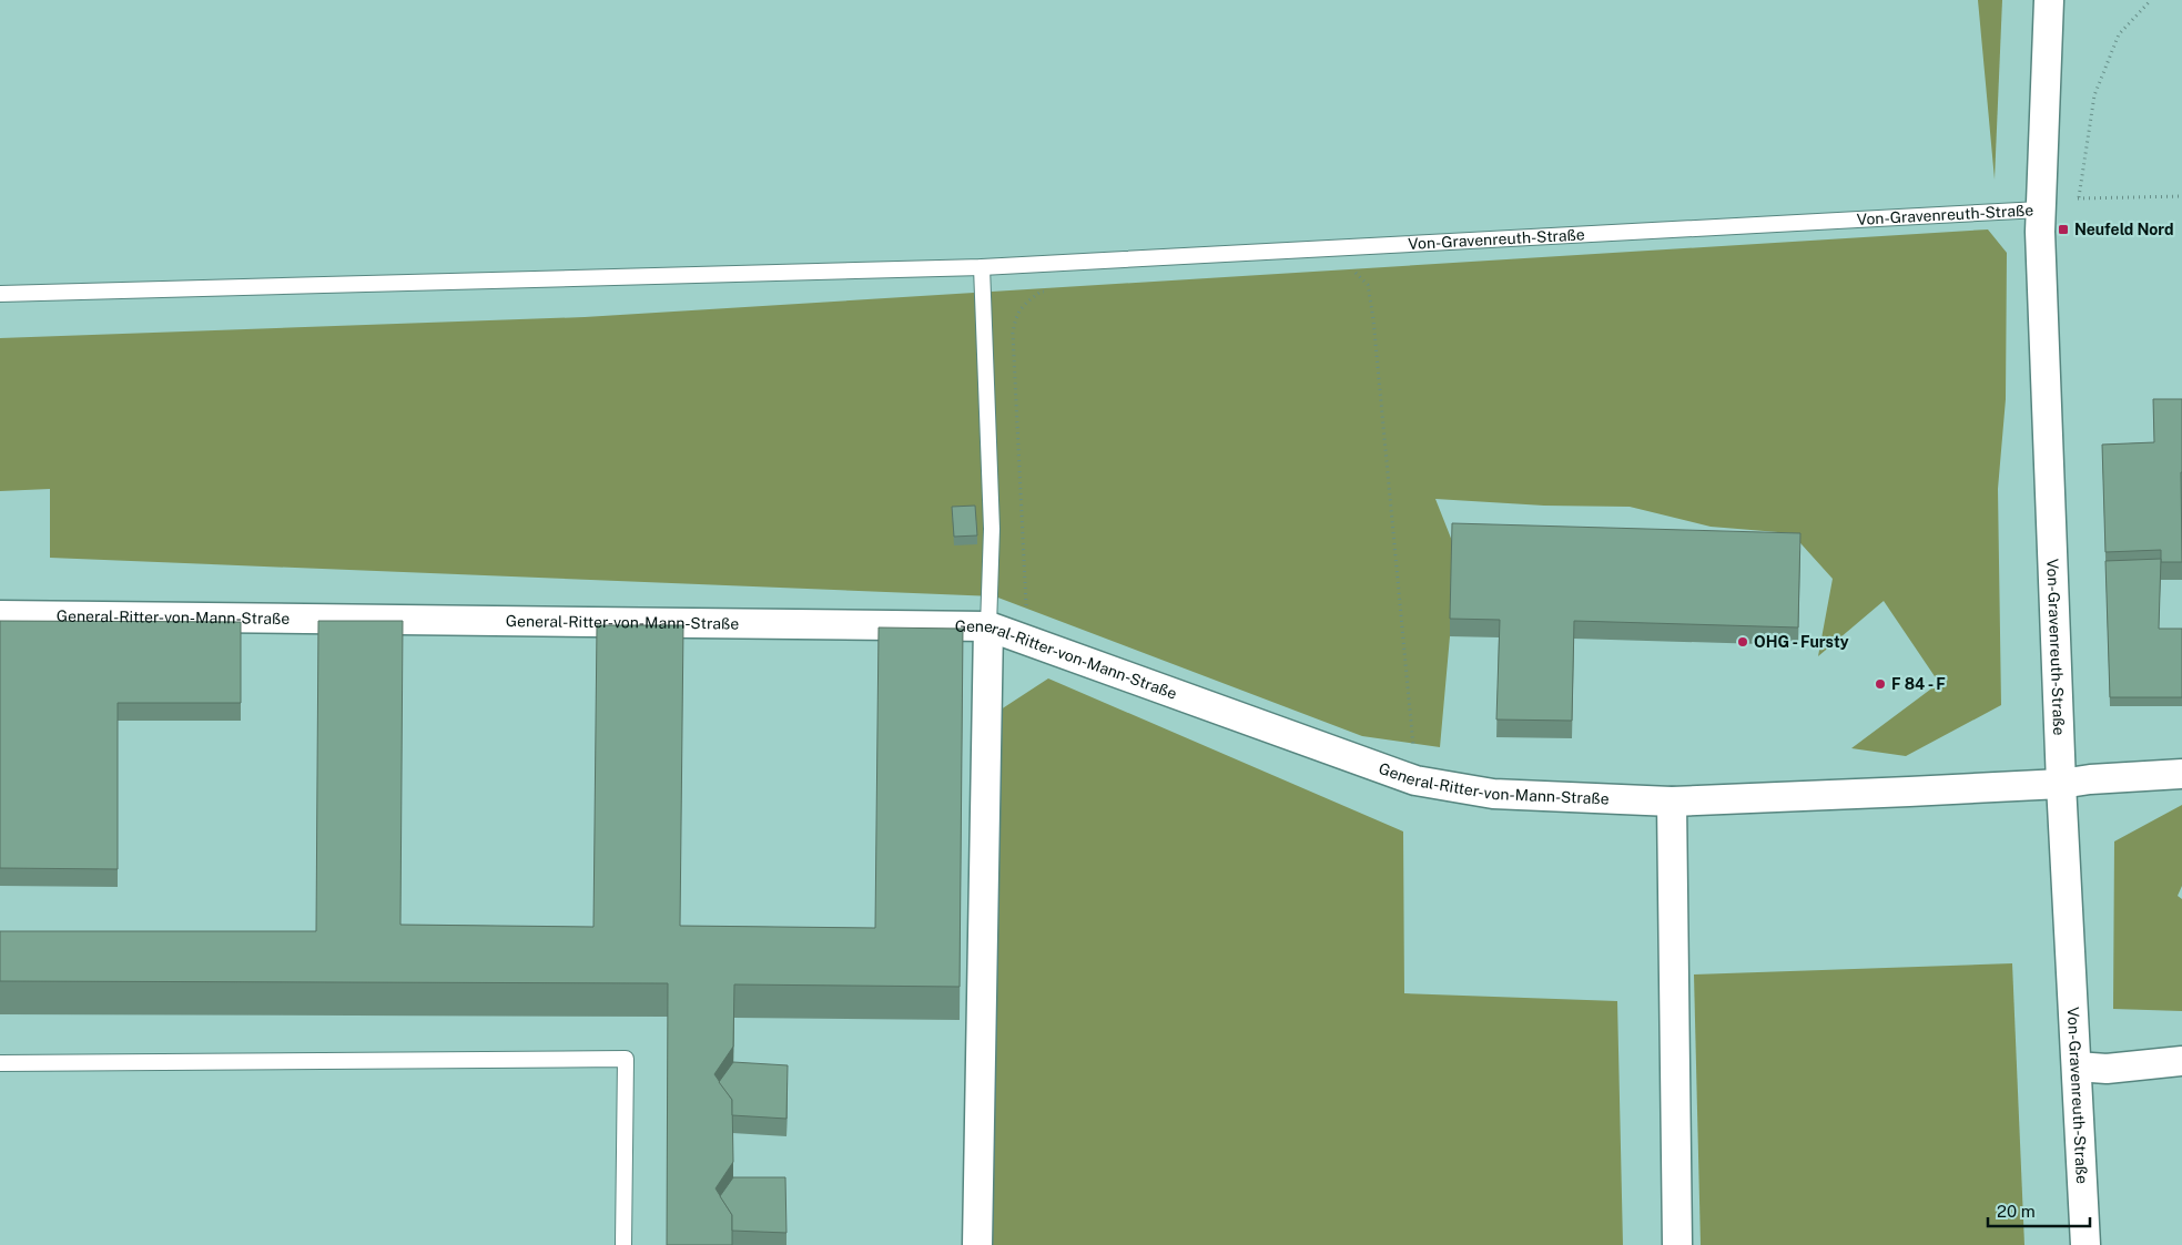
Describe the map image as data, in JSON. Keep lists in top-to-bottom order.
{
  "streets": {
    "street": ["Von-Gravenreuth-Straße", "General-Ritter-von-Mann-Straße"]
  },
  "crossings": [
    ["Von-Gravenreuth-Straße", "General-Ritter-von-Mann-Straße"]
  ],
  "places": {
    "transit": ["Neufeld Nord"],
    "other": ["OHG - Fursty", "F 84 - F"]
  },
  "scale_bar": "20 m"
}
